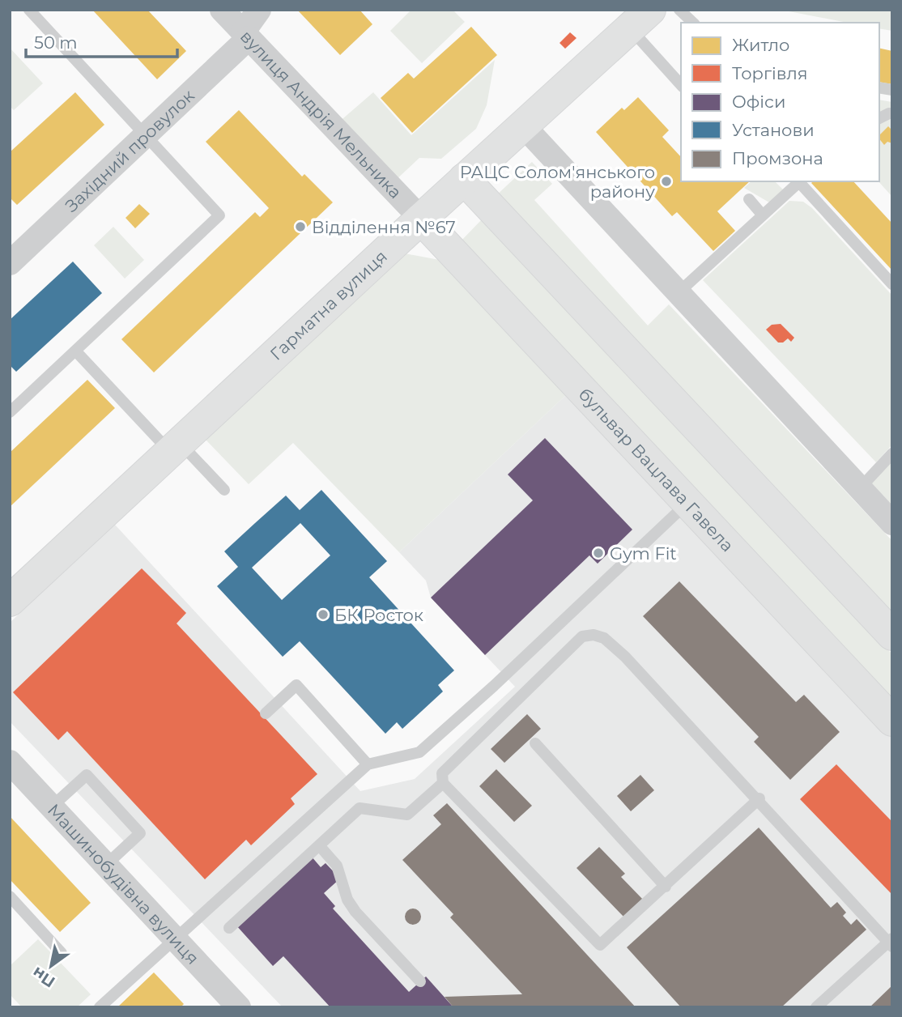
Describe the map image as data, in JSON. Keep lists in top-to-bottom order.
{
  "streets": {
    "street": [
      "вулиця Андрія Мельника",
      "Західний провулок",
      "Гарматна вулиця",
      "бульвар Вацлава Гавела",
      "Машинобудівна вулиця"
    ]
  },
  "crossings": [
    ["вулиця Андрія Мельника", "Західний провулок"],
    ["вулиця Андрія Мельника", "Гарматна вулиця"],
    ["вулиця Андрія Мельника", "бульвар Вацлава Гавела"],
    ["Гарматна вулиця", "бульвар Вацлава Гавела"]
  ],
  "places": [
    "РАЦС Солом'янського району",
    "Відділення №67",
    "Gym Fit",
    "БК Росток"
  ],
  "legend": [
    "Житло",
    "Торгівля",
    "Офіси",
    "Установи",
    "Промзона"
  ],
  "scale_bar": "50 m",
  "north": "bottom left"
}
